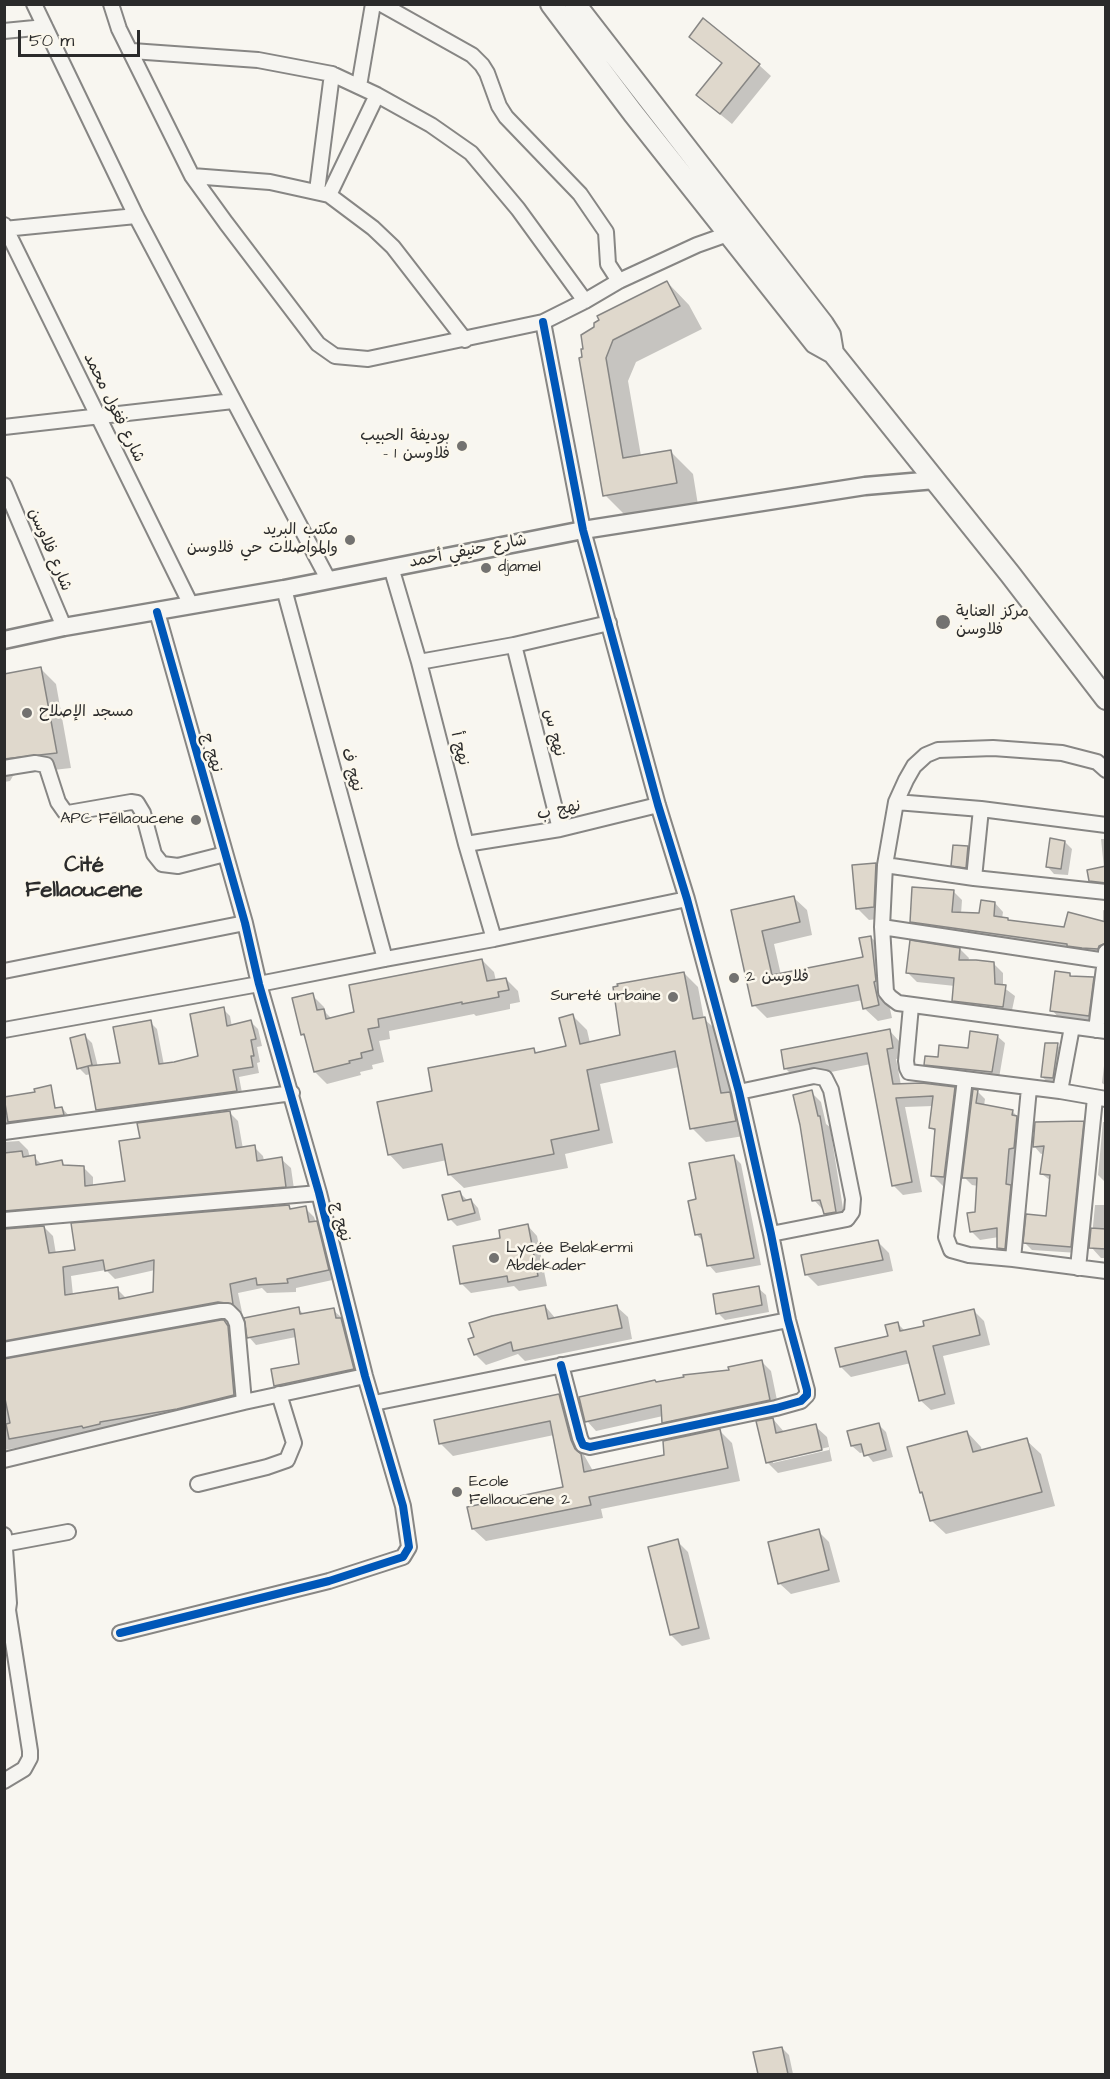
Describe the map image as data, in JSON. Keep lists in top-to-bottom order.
{
  "streets": {
    "street": [
      "شارع فغول محمد",
      "شارع فلاوسن",
      "شارع حنيفي أحمد",
      "نهج س",
      "نهج أ",
      "نهج ج",
      "نهج ف",
      "نهج ب"
    ]
  },
  "crossings": [
    ["شارع فغول محمد", "شارع حنيفي أحمد"],
    ["شارع فلاوسن", "شارع حنيفي أحمد"],
    ["شارع حنيفي أحمد", "نهج أ"],
    ["شارع حنيفي أحمد", "نهج ج"],
    ["شارع حنيفي أحمد", "نهج ف"],
    ["نهج س", "نهج ب"],
    ["نهج أ", "نهج ب"]
  ],
  "districts": ["Cité Fellaoucene"],
  "places": [
    "بوديفة الحبيب - فلاوسن 1",
    "مكتب البريد والمواصلات حي فلاوسن",
    "djamel",
    "مركز العناية فلاوسن",
    "مسجد اﻹصلاح",
    "APC Fellaoucene",
    "فلاوسن 2",
    "Sureté urbaine",
    "Lycée Belakermi Abdekader",
    "Ecole Fellaoucene 2"
  ],
  "scale_bar": "50 m"
}
